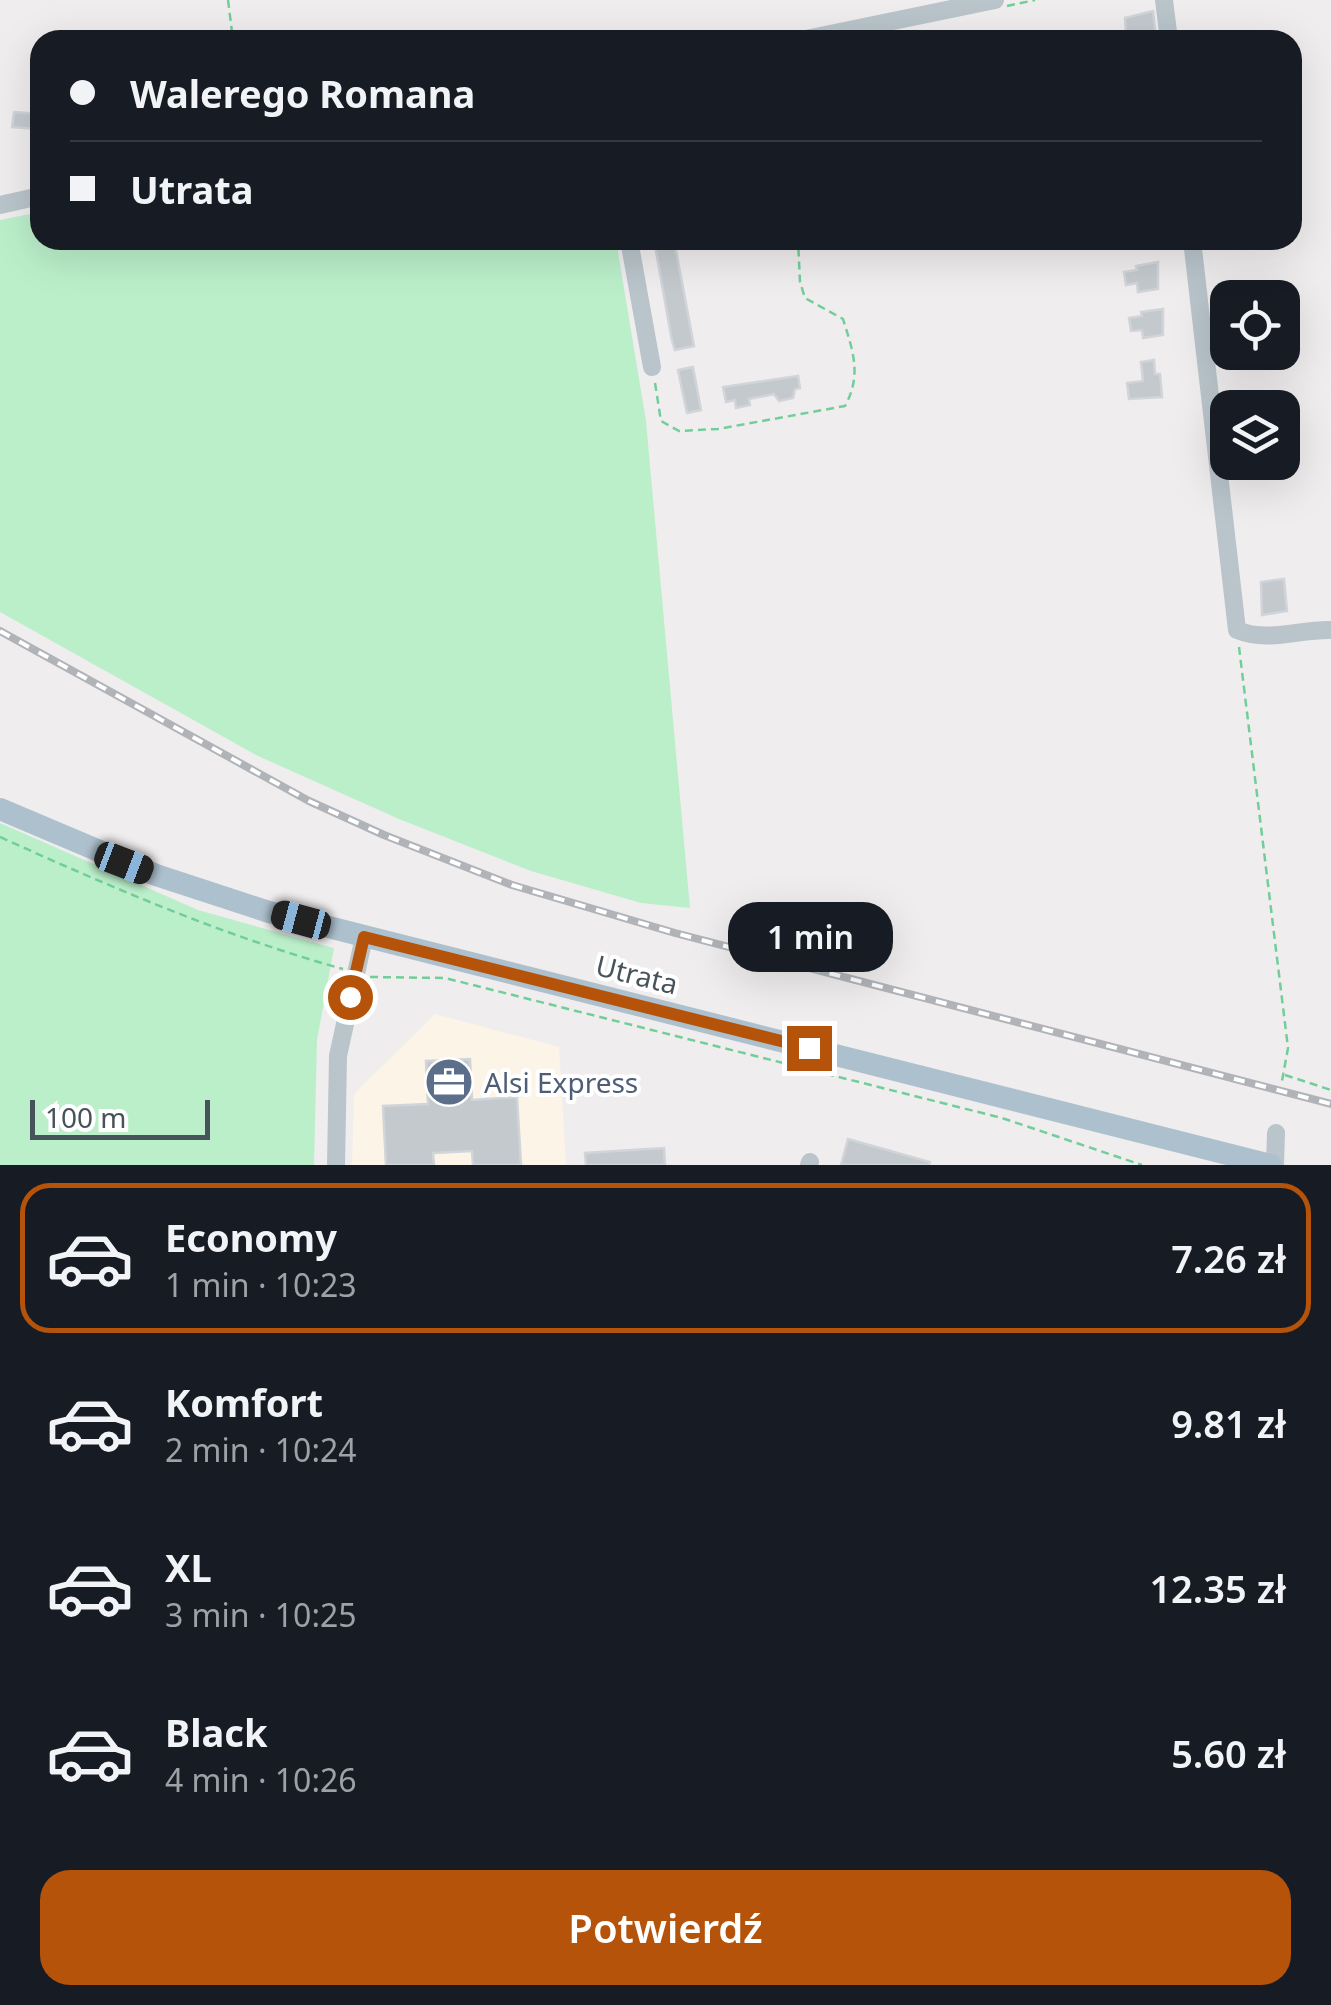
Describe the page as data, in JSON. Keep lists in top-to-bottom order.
{
  "streets": {
    "main road": ["Utrata"]
  },
  "places": {
    "office": ["Alsi Express"]
  },
  "scale_bar": "100 m",
  "page": {
    "banner": ["Walerego Romana", "Utrata"],
    "bubble": "1 min",
    "scale": "100 m",
    "list": [
      {
        "name": "Economy",
        "note": "1 min · 10:23",
        "value": "7.26 zł"
      },
      {
        "name": "Komfort",
        "note": "2 min · 10:24",
        "value": "9.81 zł"
      },
      {
        "name": "XL",
        "note": "3 min · 10:25",
        "value": "12.35 zł"
      },
      {
        "name": "Black",
        "note": "4 min · 10:26",
        "value": "5.60 zł"
      }
    ],
    "buttons": "Potwierdź"
  }
}
